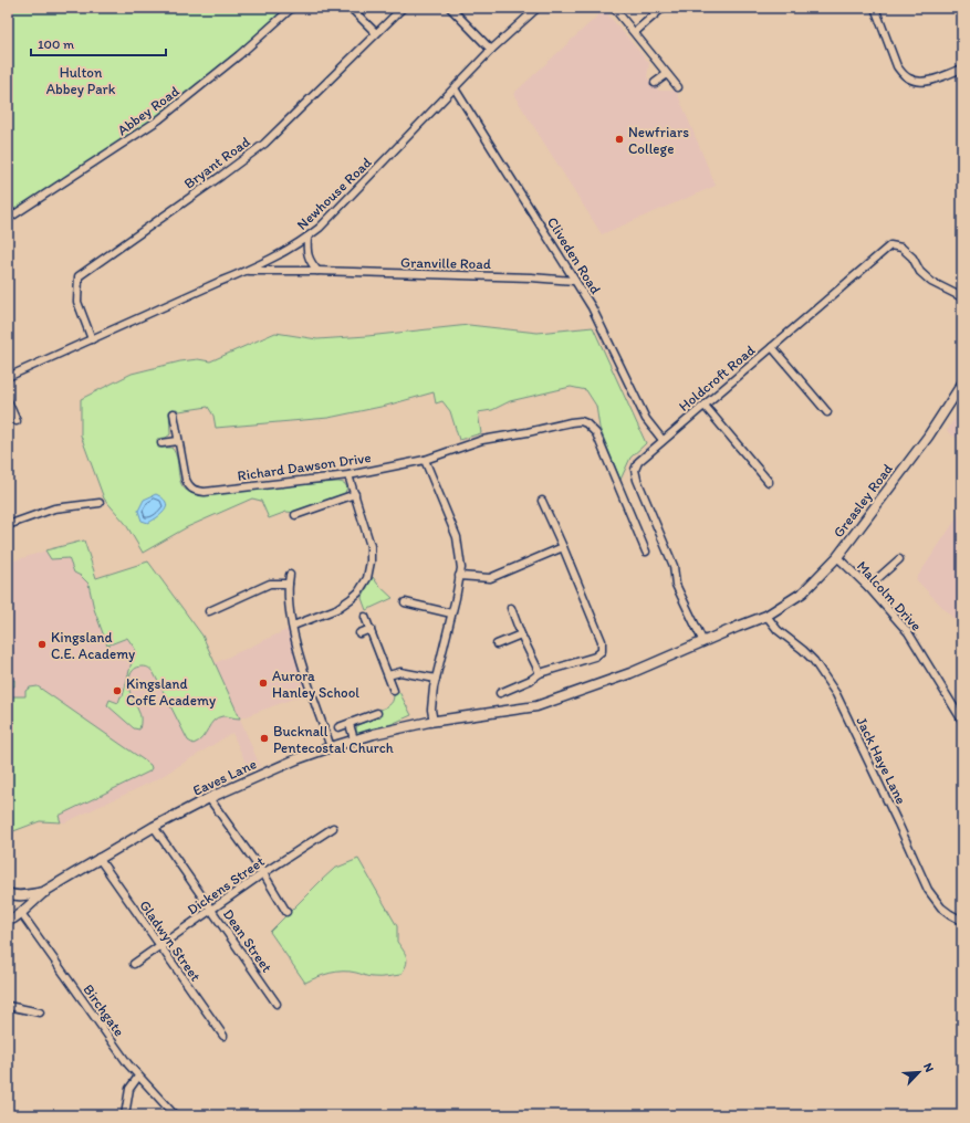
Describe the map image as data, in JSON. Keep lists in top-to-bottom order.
{
  "streets": {
    "street": [
      "Abbey Road",
      "Bryant Road",
      "Newhouse Road",
      "Cliveden Road",
      "Granville Road",
      "Holdcroft Road",
      "Richard Dawson Drive",
      "Greasley Road",
      "Malcolm Drive",
      "Jack Haye Lane",
      "Eaves Lane",
      "Dickens Street",
      "Gladwyn Street",
      "Dean Street",
      "Birchgate"
    ]
  },
  "crossings": [
    ["Bryant Road", "Newhouse Road"],
    ["Newhouse Road", "Cliveden Road"],
    ["Newhouse Road", "Granville Road"],
    ["Cliveden Road", "Granville Road"],
    ["Cliveden Road", "Holdcroft Road"],
    ["Holdcroft Road", "Greasley Road"],
    ["Holdcroft Road", "Eaves Lane"],
    ["Greasley Road", "Malcolm Drive"],
    ["Greasley Road", "Jack Haye Lane"],
    ["Greasley Road", "Eaves Lane"],
    ["Eaves Lane", "Gladwyn Street"],
    ["Eaves Lane", "Dean Street"],
    ["Eaves Lane", "Birchgate"],
    ["Dickens Street", "Gladwyn Street"],
    ["Dickens Street", "Dean Street"]
  ],
  "parks": ["Hulton Abbey Park"],
  "places": [
    "Newfriars College",
    "Kingsland C.E. Academy",
    "Aurora Hanley School",
    "Kingsland CofE Academy",
    "Bucknall Pentecostal Church"
  ],
  "scale_bar": "100 m",
  "north": "top right"
}
